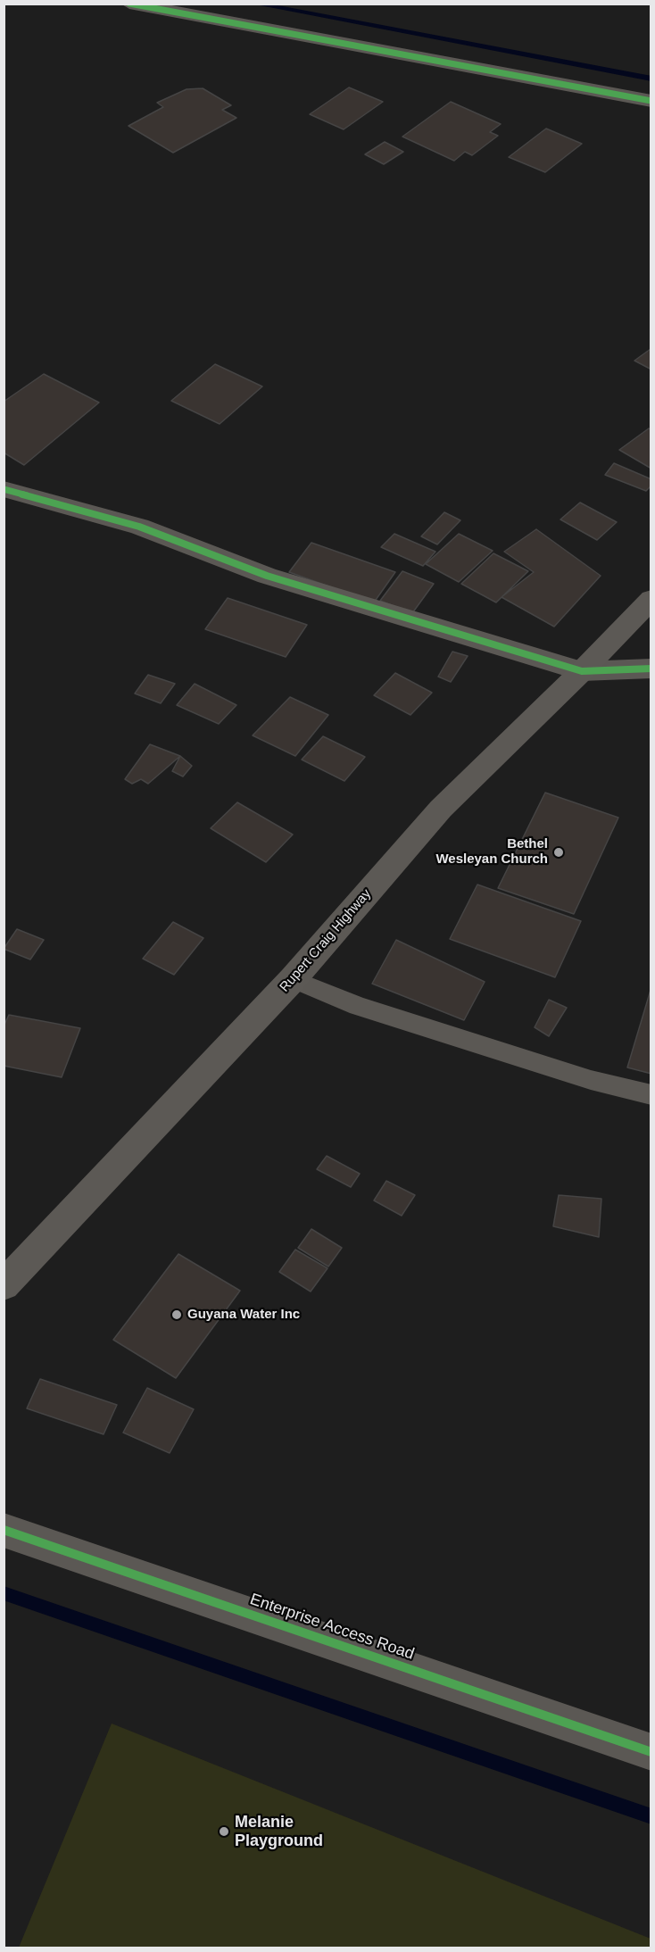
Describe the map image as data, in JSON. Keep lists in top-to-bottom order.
{
  "streets": {
    "main road": ["Rupert Craig Highway"],
    "street": ["Enterprise Access Road"]
  },
  "places": ["Bethel Wesleyan Church", "Guyana Water Inc", "Melanie Playground"]
}
